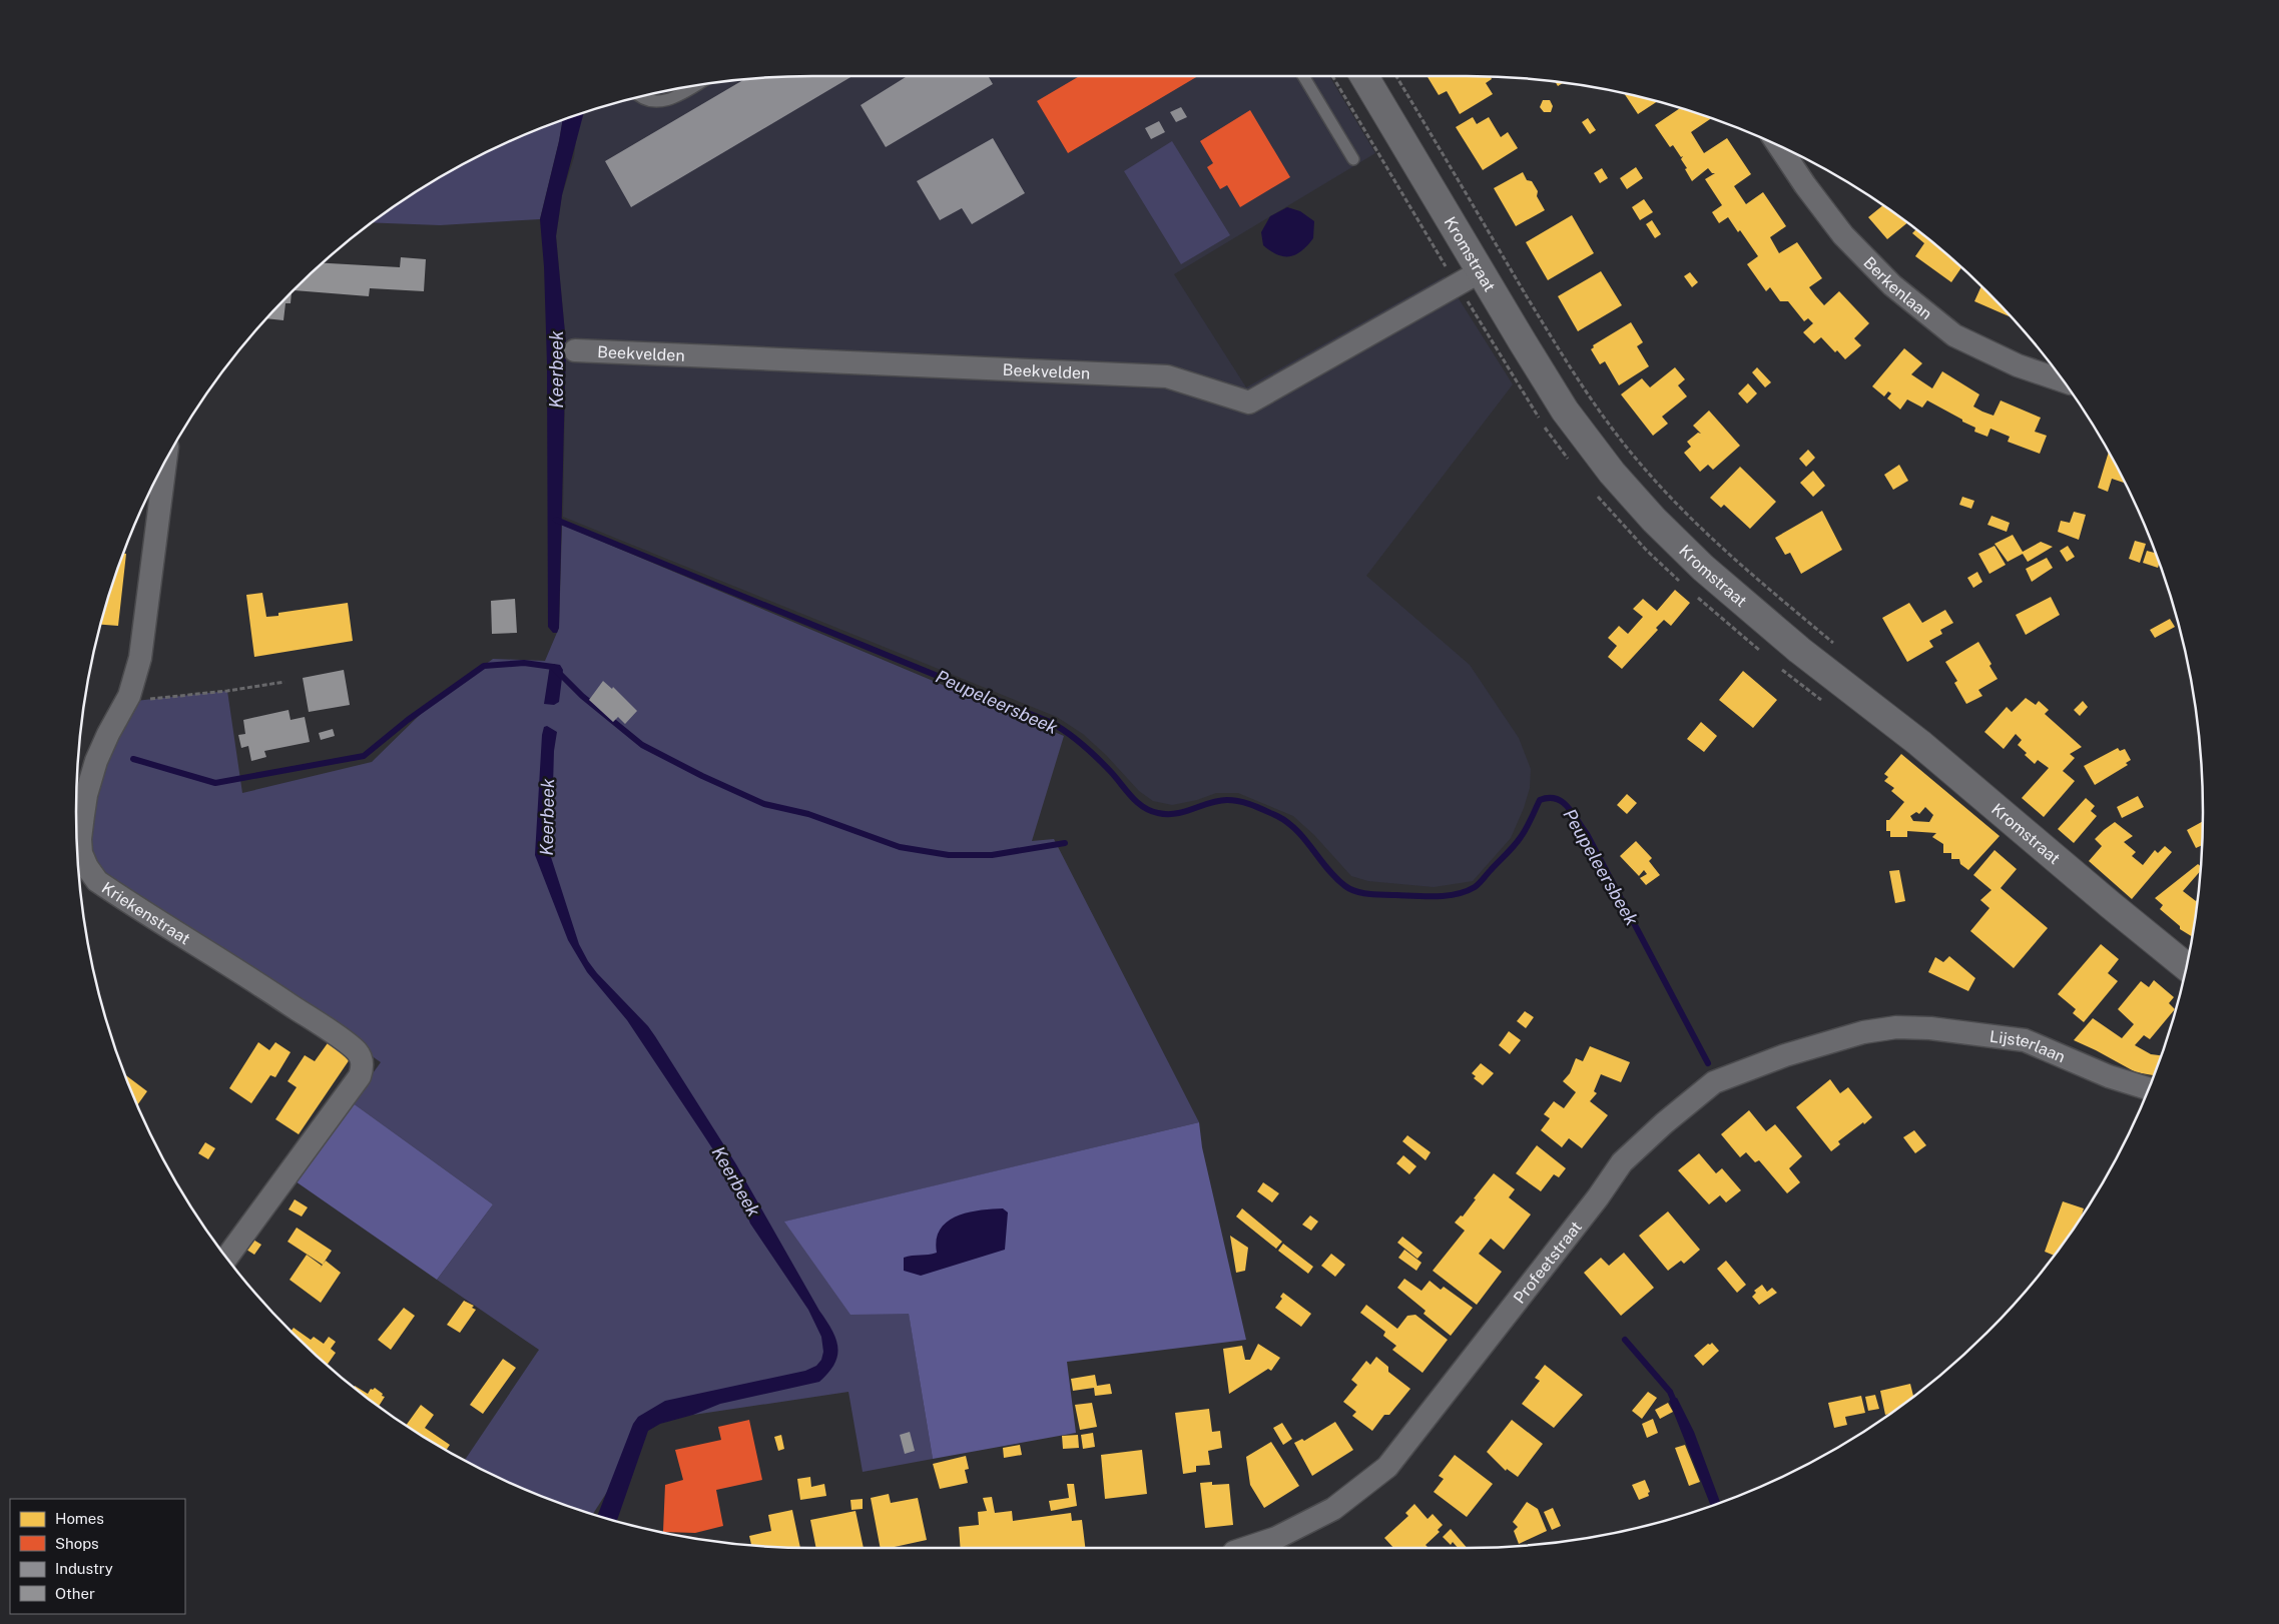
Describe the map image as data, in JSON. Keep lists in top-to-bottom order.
{
  "streets": {
    "main road": ["Kromstraat"],
    "street": [
      "Berkenlaan",
      "Beekvelden",
      "Kriekenstraat",
      "Lijsterlaan",
      "Profeetstraat"
    ]
  },
  "crossings": [
    ["Kromstraat", "Beekvelden"],
    ["Lijsterlaan", "Profeetstraat"]
  ],
  "water": ["Keerbeek", "Peupeleersbeek"],
  "legend": [
    "Homes",
    "Shops",
    "Industry",
    "Other"
  ]
}
